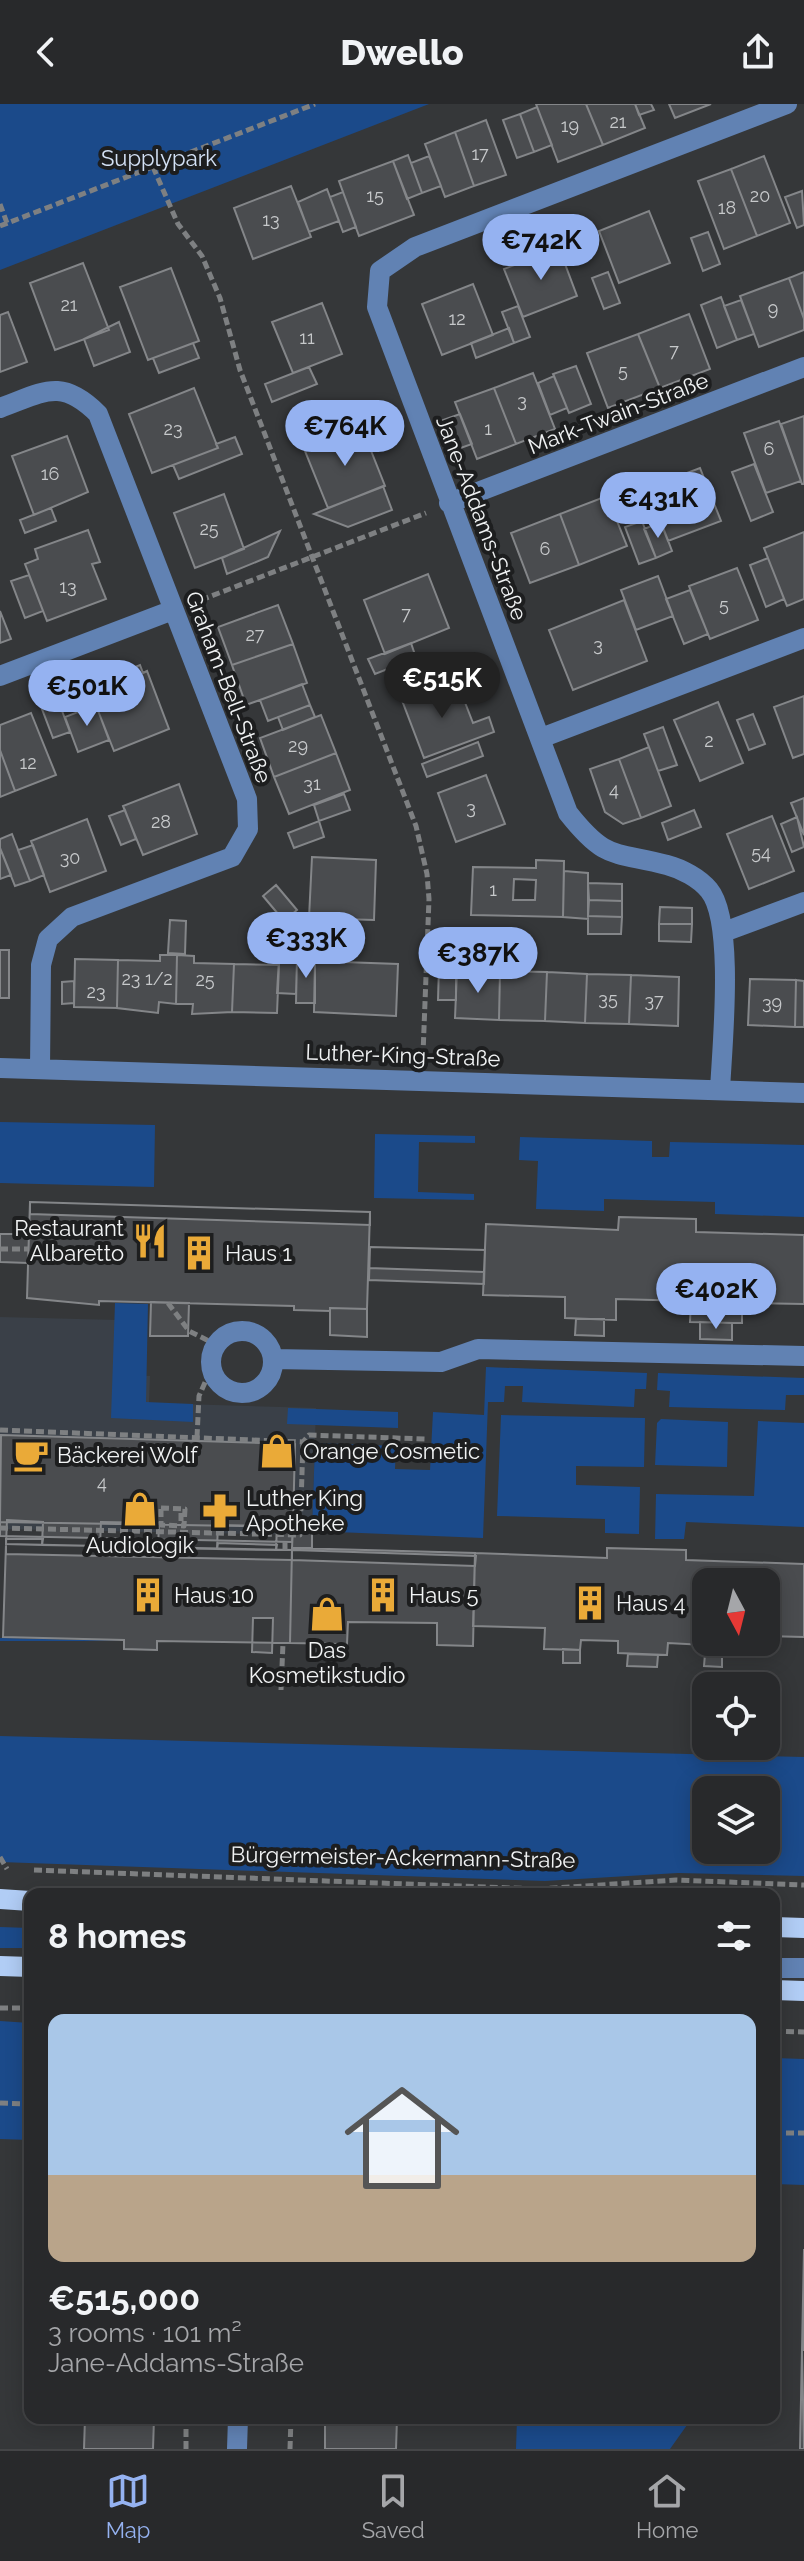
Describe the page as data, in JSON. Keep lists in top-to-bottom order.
{
  "streets": {
    "street": [
      "Mark-Twain-Straße",
      "Jane-Addams-Straße",
      "Graham-Bell-Straße",
      "Luther-King-Straße"
    ],
    "path": ["Bürgermeister-Ackermann-Straße"]
  },
  "crossings": [
    ["Mark-Twain-Straße", "Jane-Addams-Straße"],
    ["Jane-Addams-Straße", "Luther-King-Straße"],
    ["Graham-Bell-Straße", "Luther-King-Straße"]
  ],
  "parks": ["Supplypark"],
  "places": {
    "restaurant": ["Restaurant Albaretto"],
    "building": [
      "Haus 1",
      "Haus 10",
      "Haus 5",
      "Haus 4"
    ],
    "shop": ["Orange Cosmetic", "Audiologik", "Das Kosmetikstudio"],
    "cafe": ["Bäckerei Wolf"],
    "pharmacy": ["Luther King Apotheke"]
  },
  "house_numbers": [
    "21",
    "19",
    "17",
    "15",
    "20",
    "18",
    "13",
    "21",
    "9",
    "12",
    "11",
    "7",
    "5",
    "3",
    "23",
    "1",
    "6",
    "16",
    "25",
    "6",
    "13",
    "5",
    "7",
    "27",
    "3",
    "2",
    "29",
    "12",
    "31",
    "4",
    "3",
    "28",
    "54",
    "30",
    "1",
    "23 1/2",
    "25",
    "23",
    "35",
    "37",
    "39",
    "4"
  ],
  "north": "bottom",
  "page": {
    "header": "Dwello",
    "price": [
      "€742K",
      "€764K",
      "€431K",
      "€515K",
      "€501K",
      "€333K",
      "€387K",
      "€402K"
    ],
    "heading": "8 homes",
    "list": [
      {
        "name": "€515,000",
        "note": "3 rooms · 101 m² · Jane-Addams-Straße"
      }
    ],
    "tabs": ["Map", "Saved", "Home"]
  }
}
